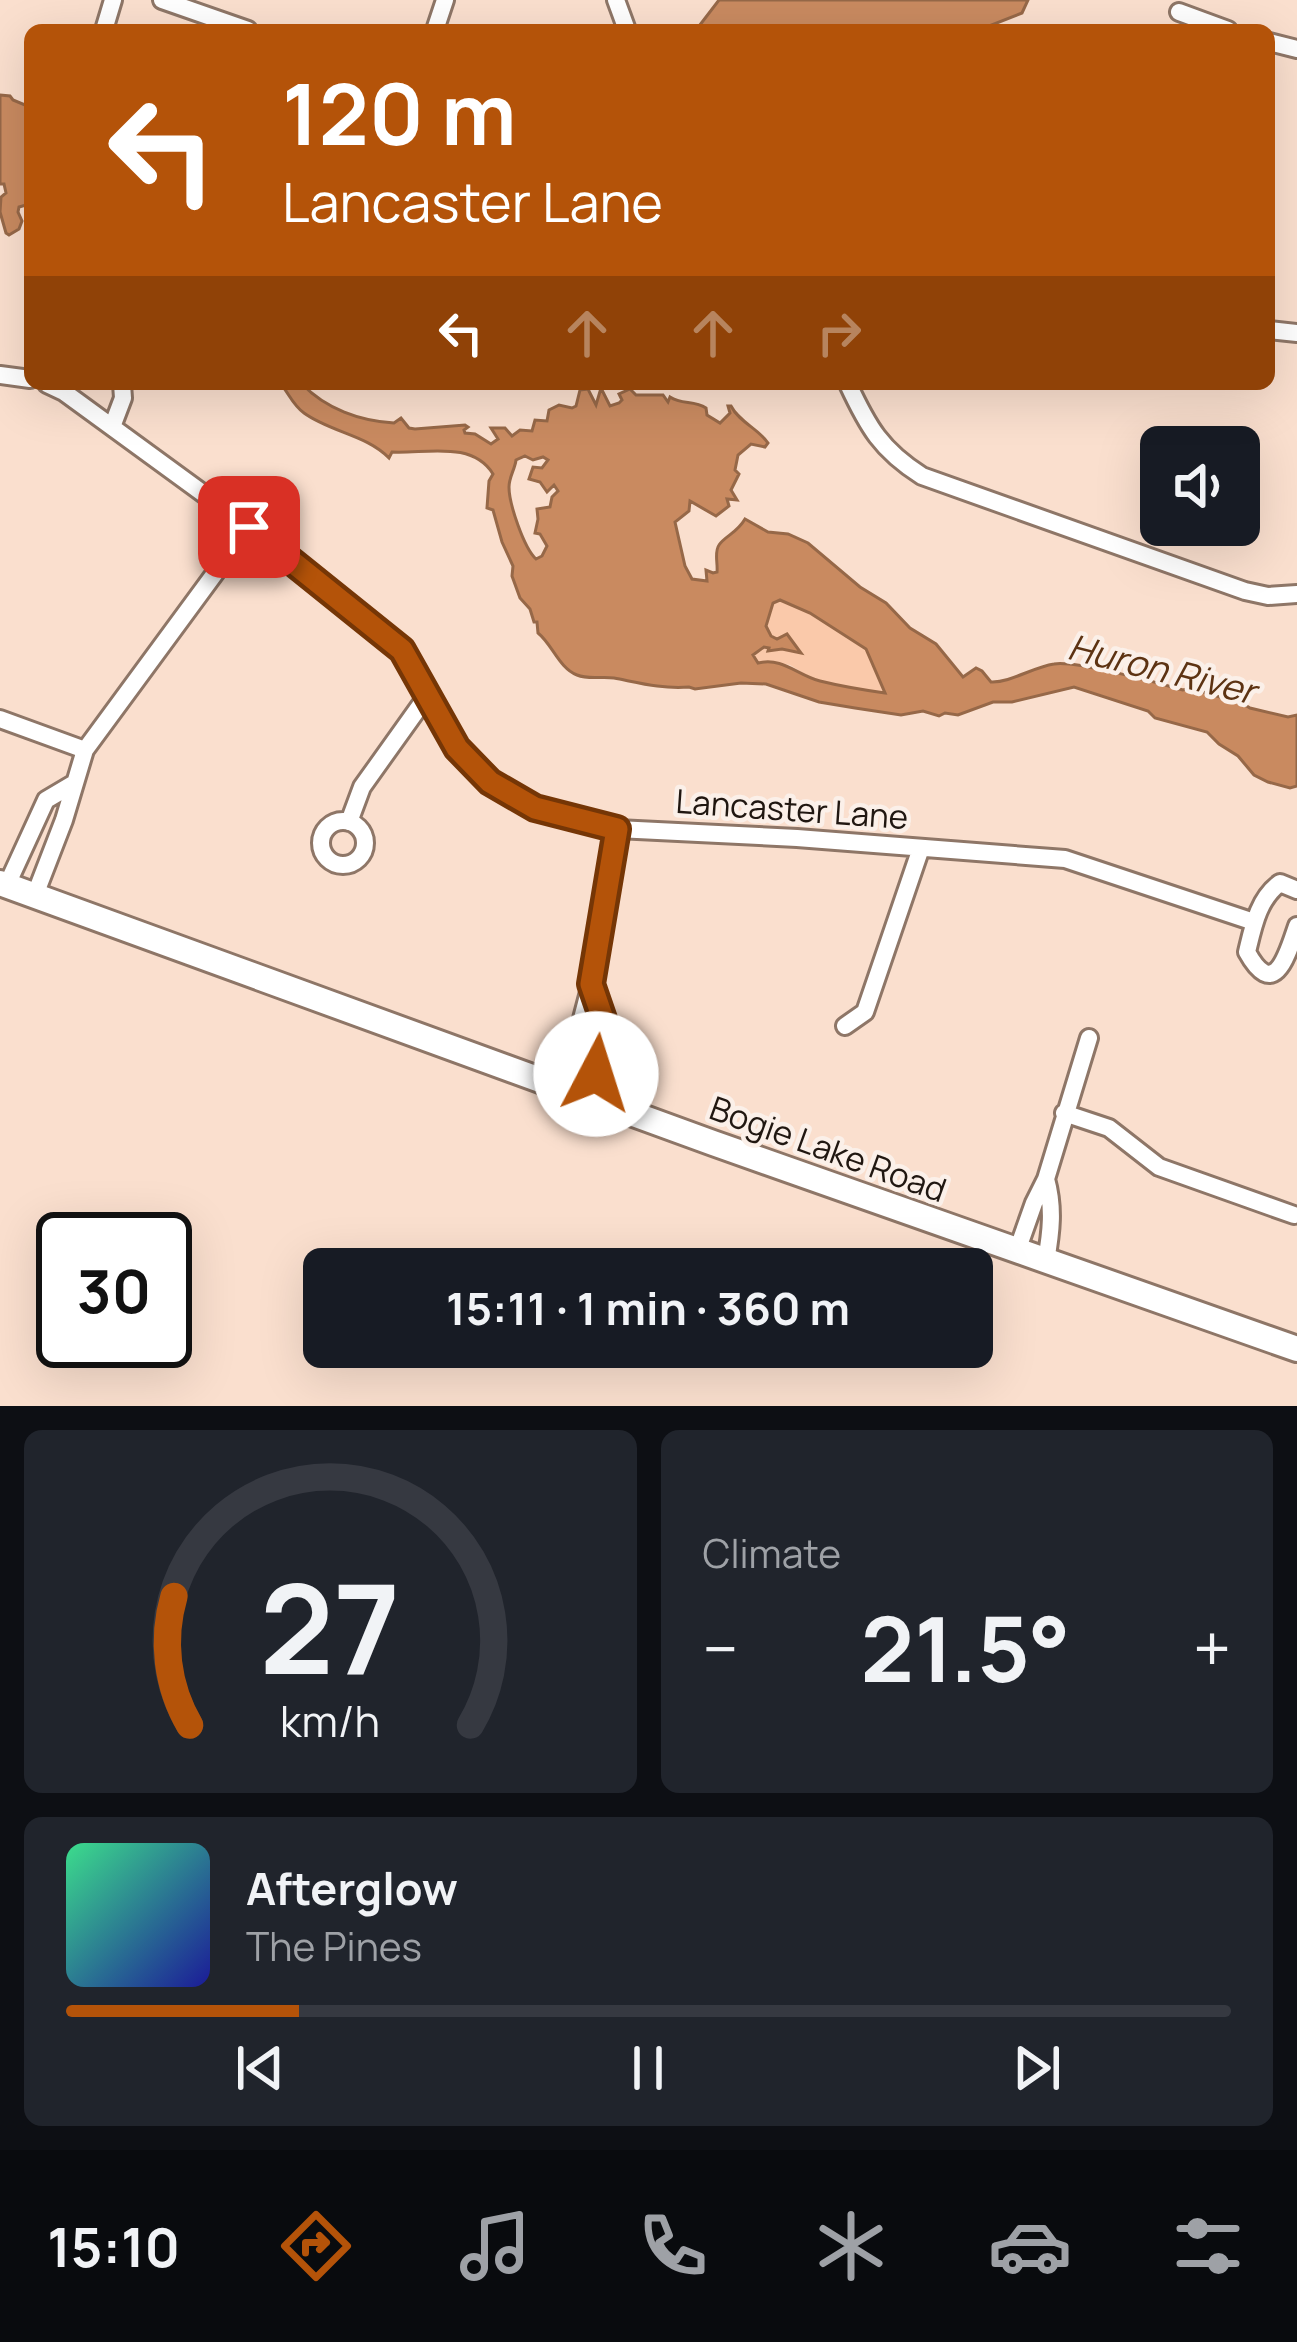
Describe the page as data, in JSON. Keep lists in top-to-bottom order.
{
  "streets": {
    "main road": ["Bogie Lake Road"],
    "street": ["Lancaster Lane"]
  },
  "water": ["Huron River"],
  "page": {
    "turn": ["120 m", "Lancaster Lane"],
    "limit": "30",
    "trip": "15:11 · 1 min · 360 m",
    "tile": "Climate",
    "heat": ["−", "21.5°", "+"],
    "song": ["Afterglow", "The Pines"],
    "tabs": "15:10",
    "gauge": ["27", "km/h"]
  }
}
